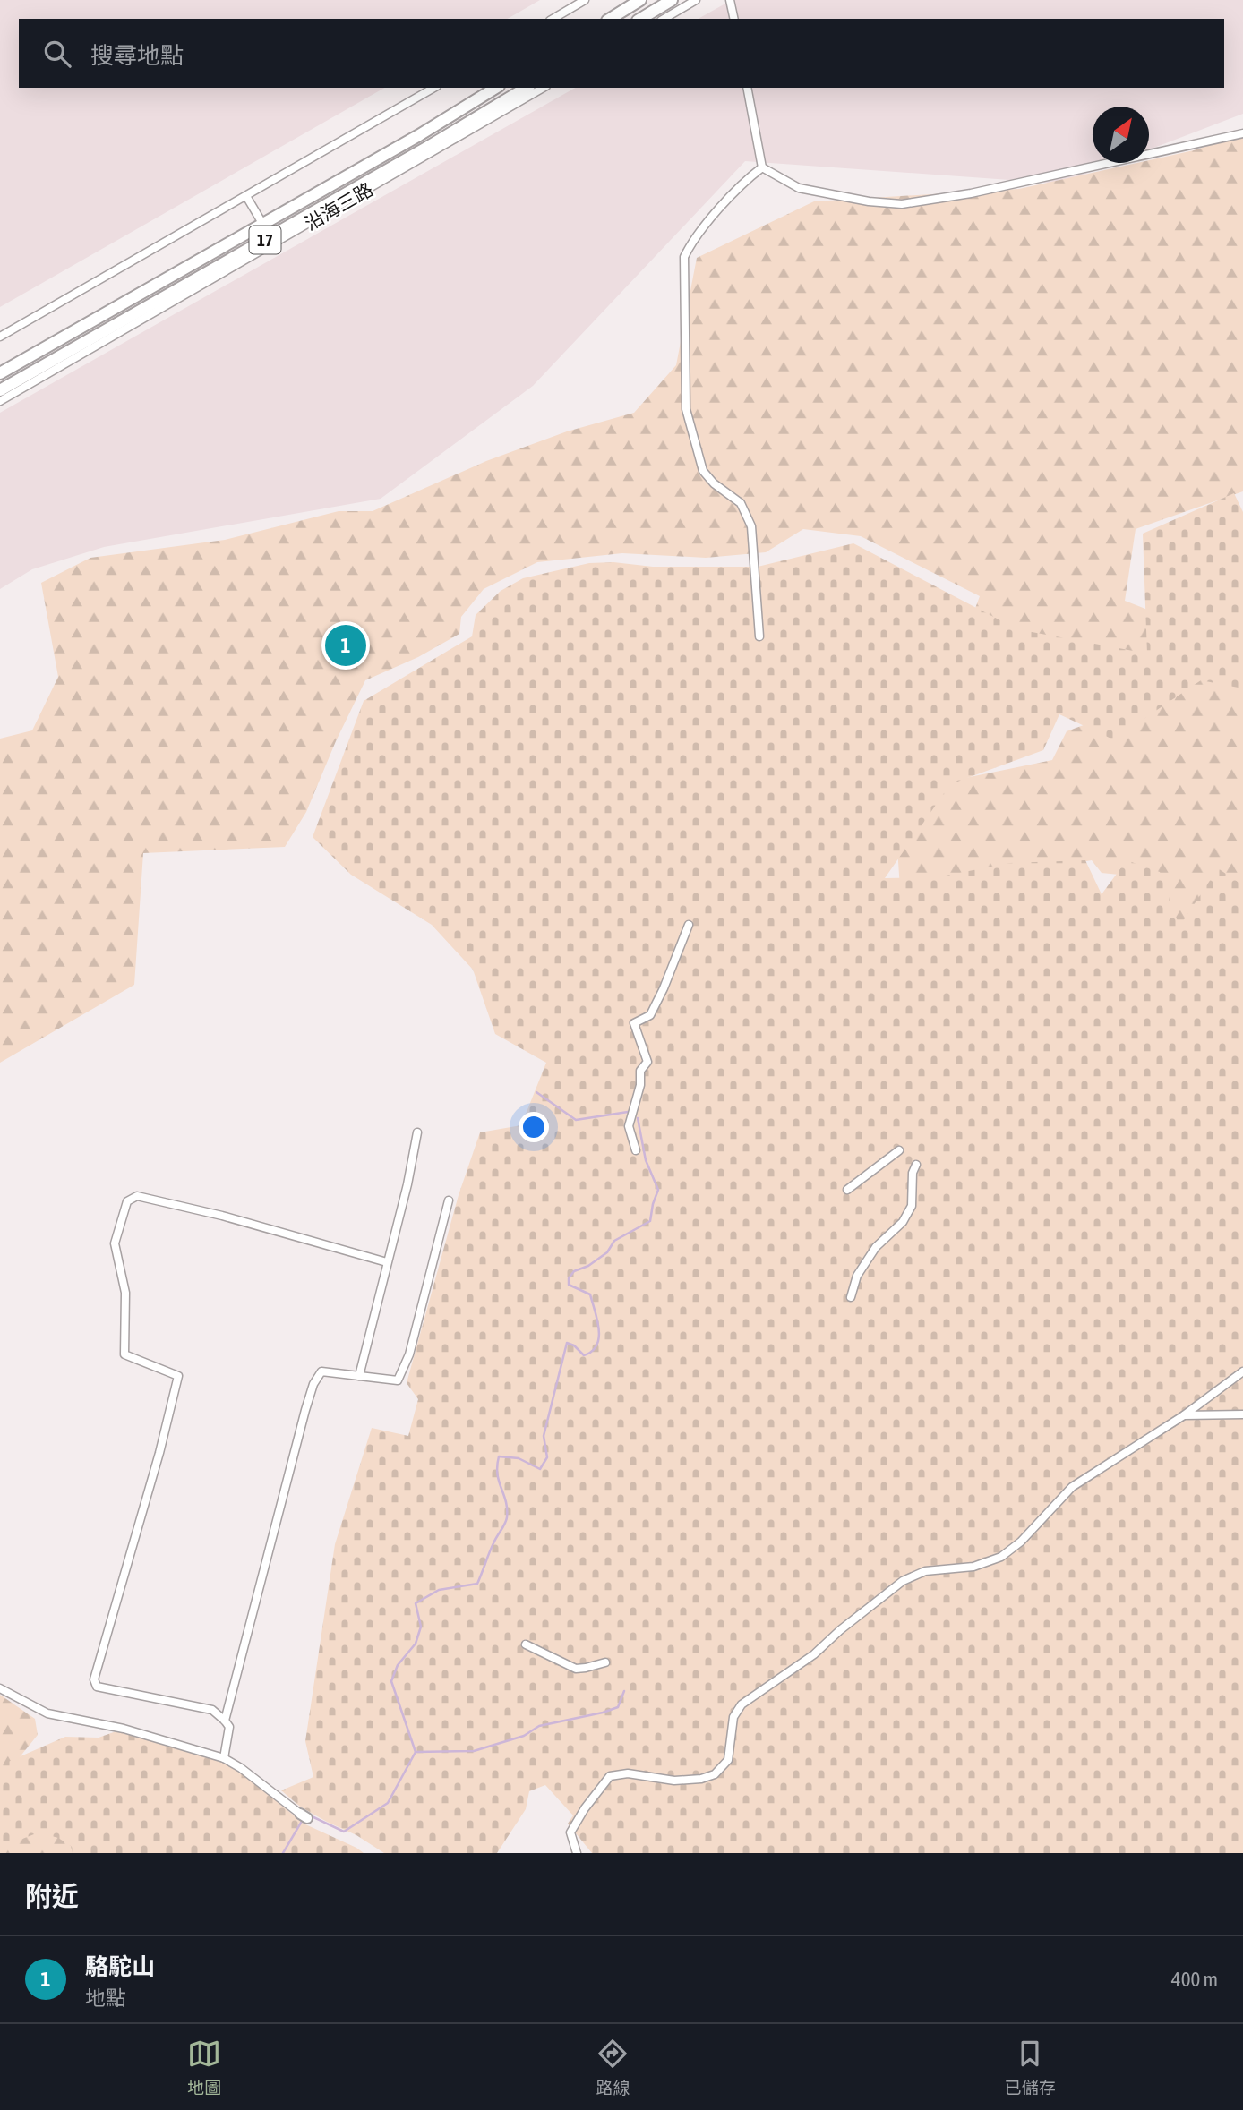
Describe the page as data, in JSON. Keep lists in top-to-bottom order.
{
  "streets": {
    "main road": ["沿海三路", "17"]
  },
  "north": "top right",
  "page": {
    "search": "搜尋地點",
    "pins": "1",
    "heading": "附近",
    "list": [
      {
        "mark": "1",
        "name": "駱駝山",
        "note": "地點",
        "value": "400 m"
      }
    ],
    "nav": ["地圖", "路線", "已儲存"]
  }
}
